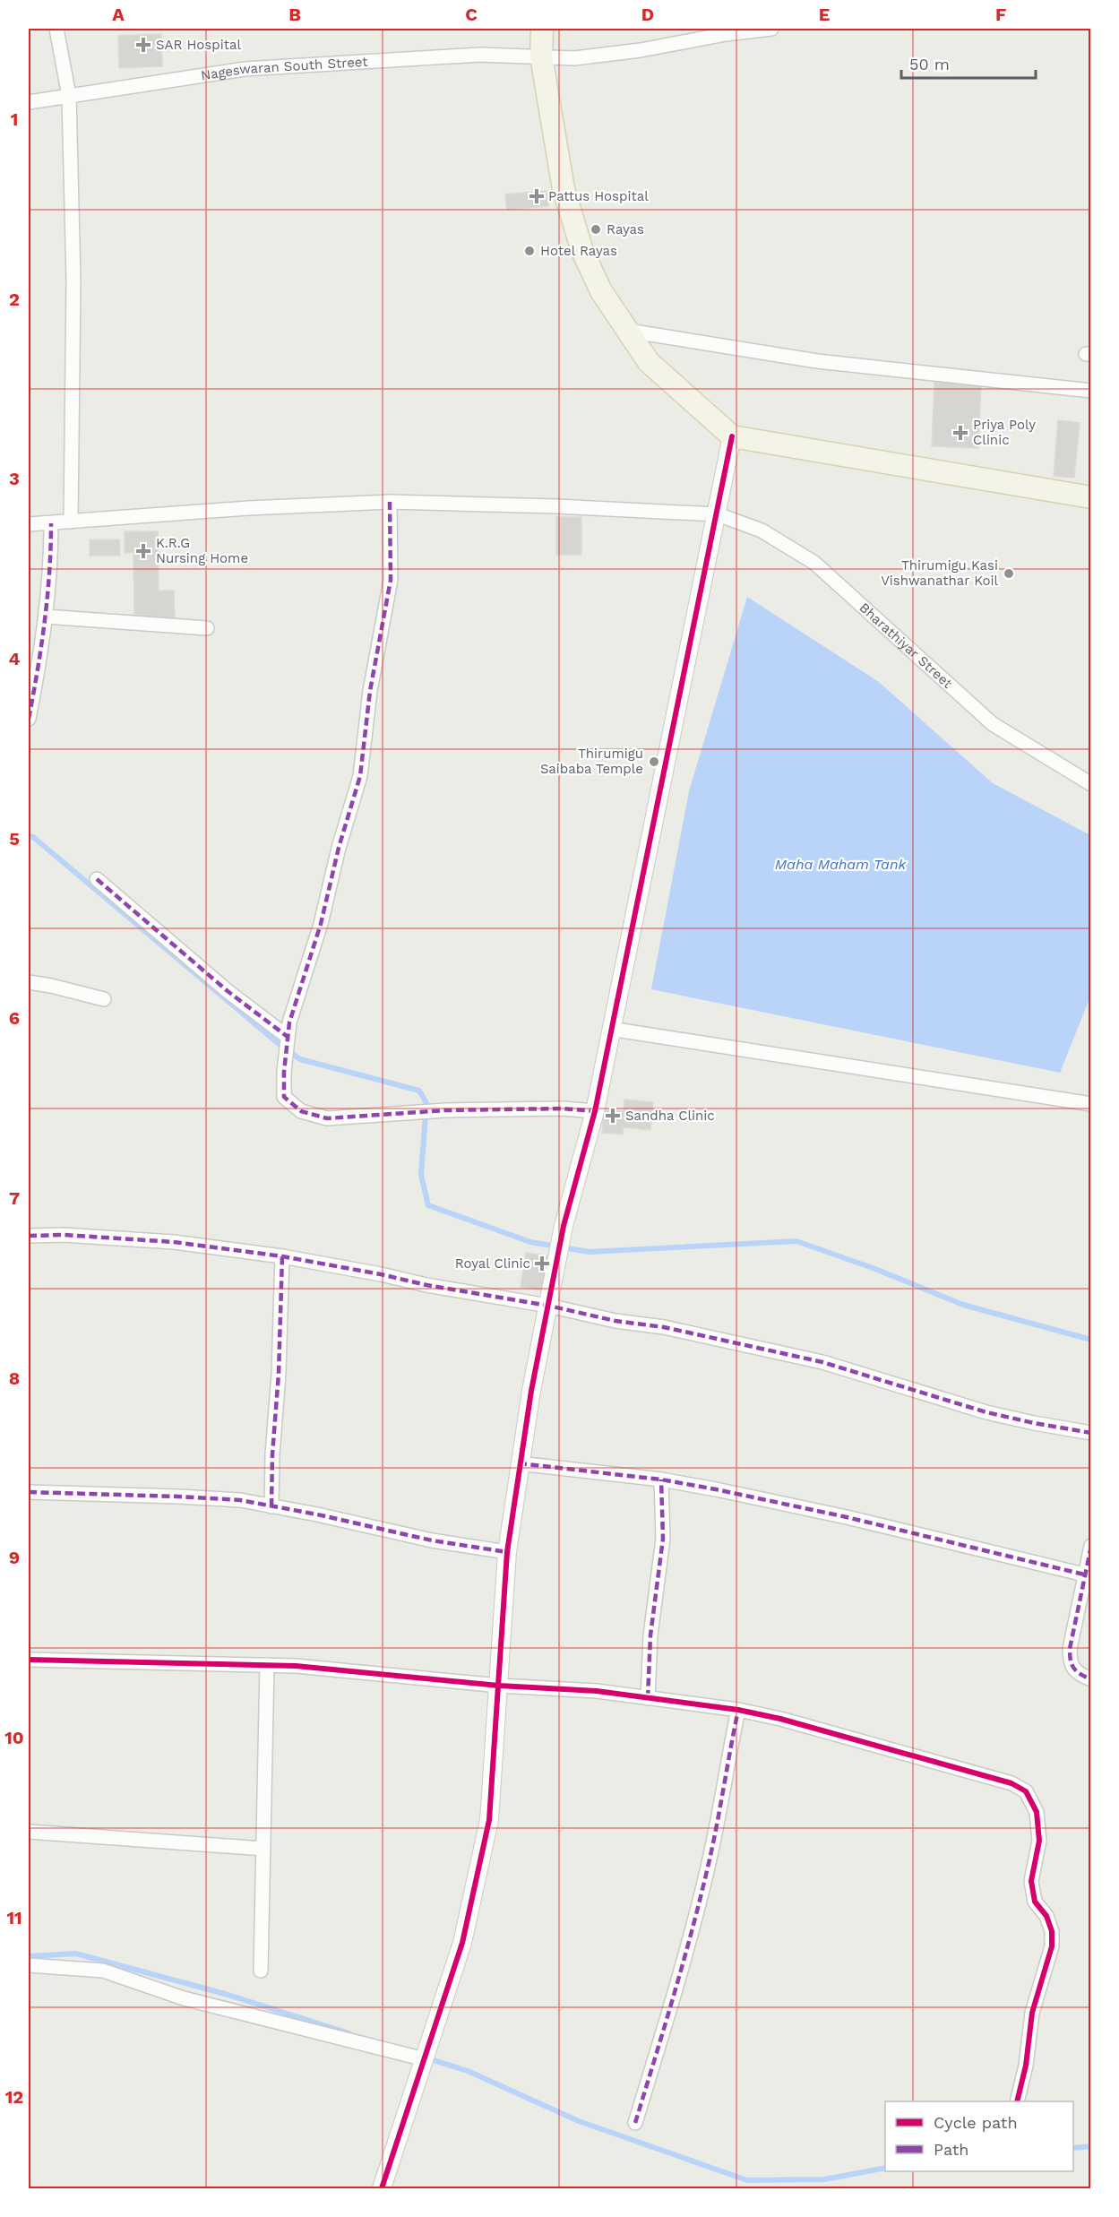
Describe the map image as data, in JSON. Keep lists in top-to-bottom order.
{
  "streets": {
    "street": ["Nageswaran South Street", "Bharathiyar Street"]
  },
  "water": ["Maha Maham Tank"],
  "places": {
    "health": [
      "SAR Hospital",
      "Pattus Hospital",
      "Priya Poly Clinic",
      "K.R.G Nursing Home",
      "Sandha Clinic",
      "Royal Clinic"
    ],
    "other": [
      "Rayas",
      "Hotel Rayas",
      "Thirumigu Kasi Vishwanathar Koil",
      "Thirumigu Saibaba Temple"
    ]
  },
  "legend": ["Cycle path", "Path"],
  "scale_bar": "50 m",
  "grid": {
    "columns": [
      "A",
      "B",
      "C",
      "D",
      "E",
      "F"
    ],
    "rows": [
      "1",
      "2",
      "3",
      "4",
      "5",
      "6",
      "7",
      "8",
      "9",
      "10",
      "11",
      "12"
    ]
  }
}
